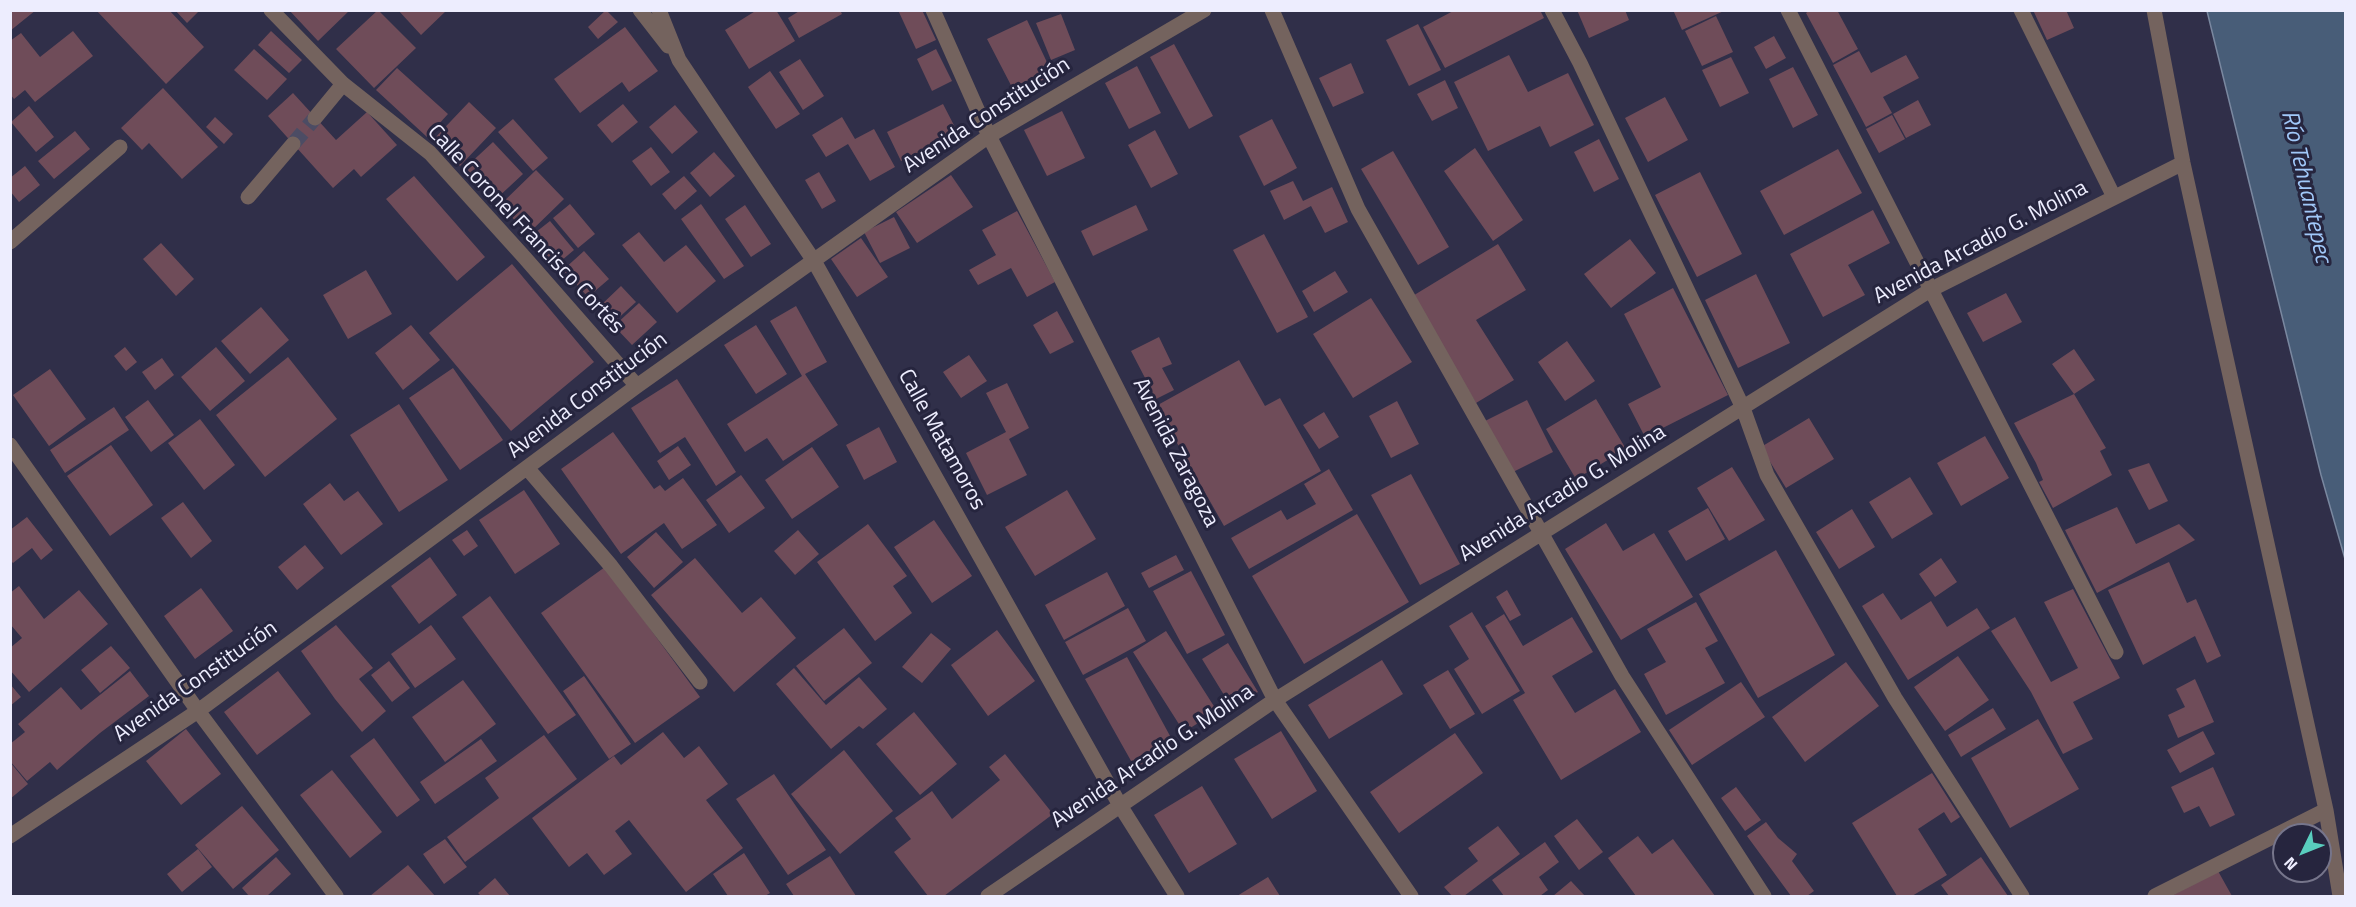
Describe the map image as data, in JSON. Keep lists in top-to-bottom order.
{
  "streets": {
    "street": [
      "Avenida Constitución",
      "Calle Coronel Francisco Cortés",
      "Avenida Arcadio G. Molina",
      "Calle Matamoros",
      "Avenida Zaragoza"
    ]
  },
  "crossings": [
    ["Avenida Constitución", "Calle Coronel Francisco Cortés"],
    ["Avenida Constitución", "Calle Matamoros"],
    ["Avenida Constitución", "Avenida Zaragoza"],
    ["Avenida Arcadio G. Molina", "Calle Matamoros"],
    ["Avenida Arcadio G. Molina", "Avenida Zaragoza"]
  ],
  "water": ["Río Tehuantepec"],
  "north": "bottom left"
}
